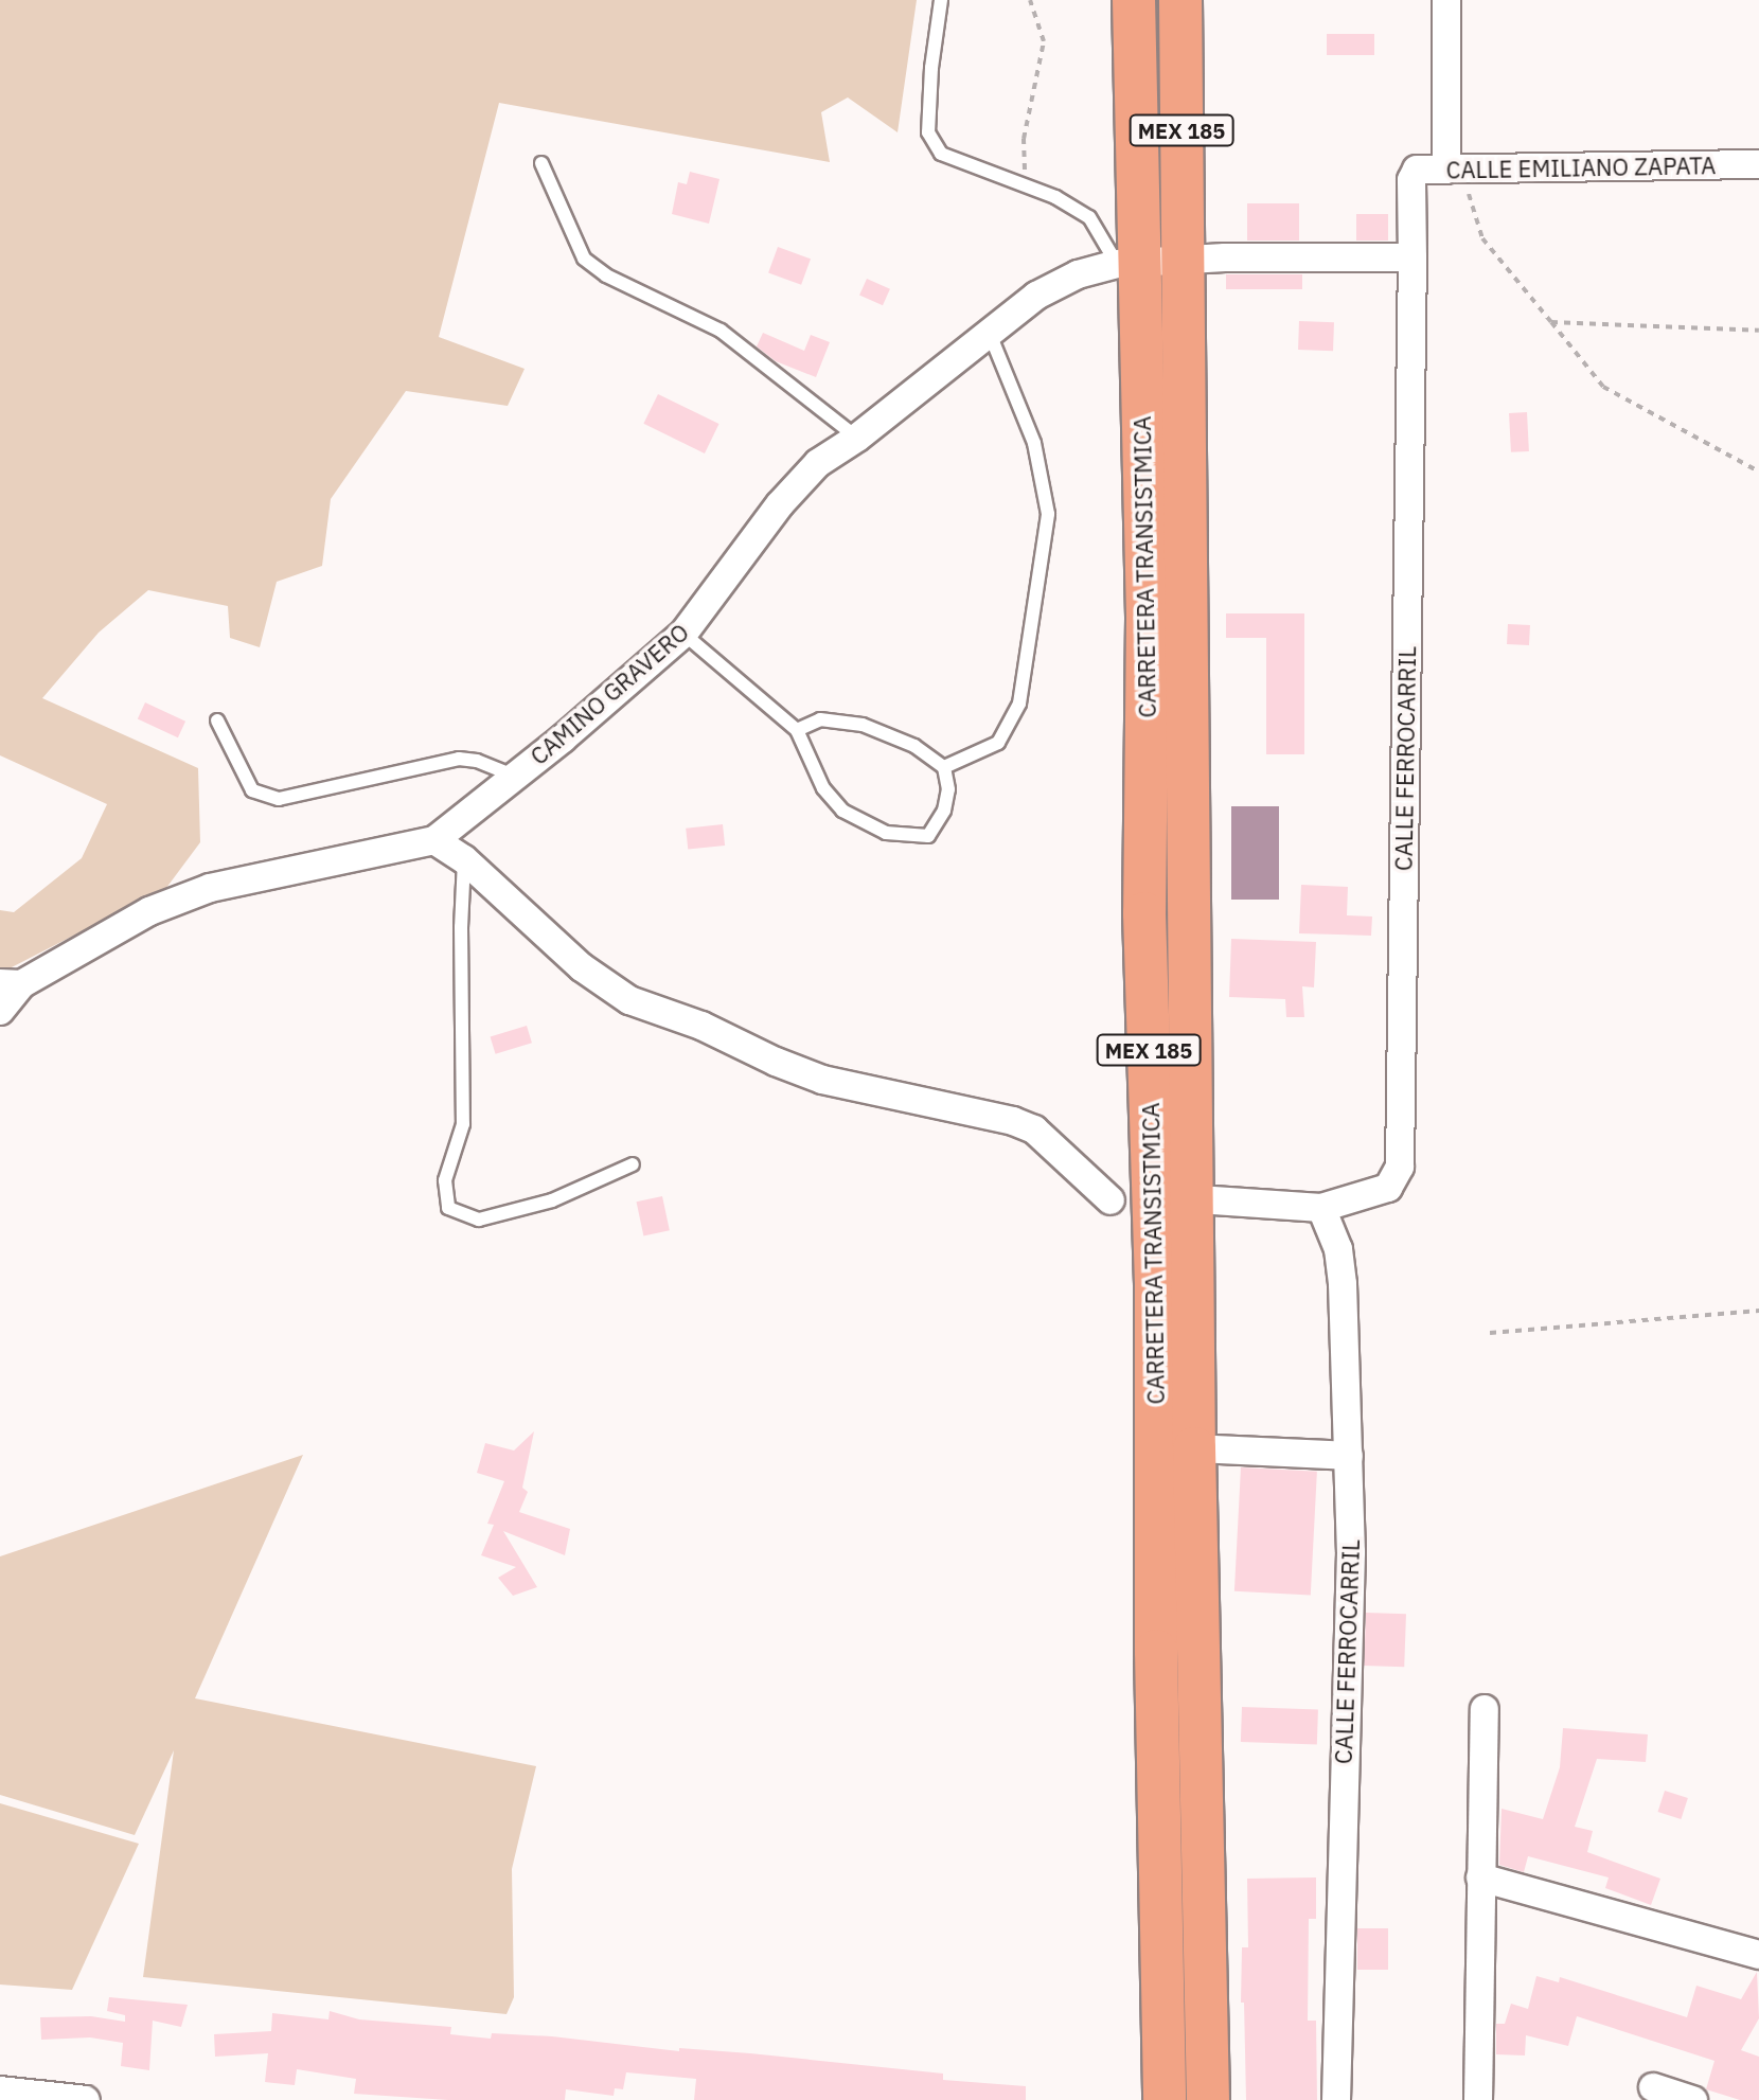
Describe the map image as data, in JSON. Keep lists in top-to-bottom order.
{
  "streets": {
    "main road": ["MEX 185", "CARRETERA TRANSISTMICA"],
    "street": ["CALLE EMILIANO ZAPATA", "CAMINO GRAVERO", "CALLE FERROCARRIL"]
  },
  "crossings": [
    ["CALLE EMILIANO ZAPATA", "CALLE FERROCARRIL"],
    ["CARRETERA TRANSISTMICA", "CAMINO GRAVERO"]
  ]
}
